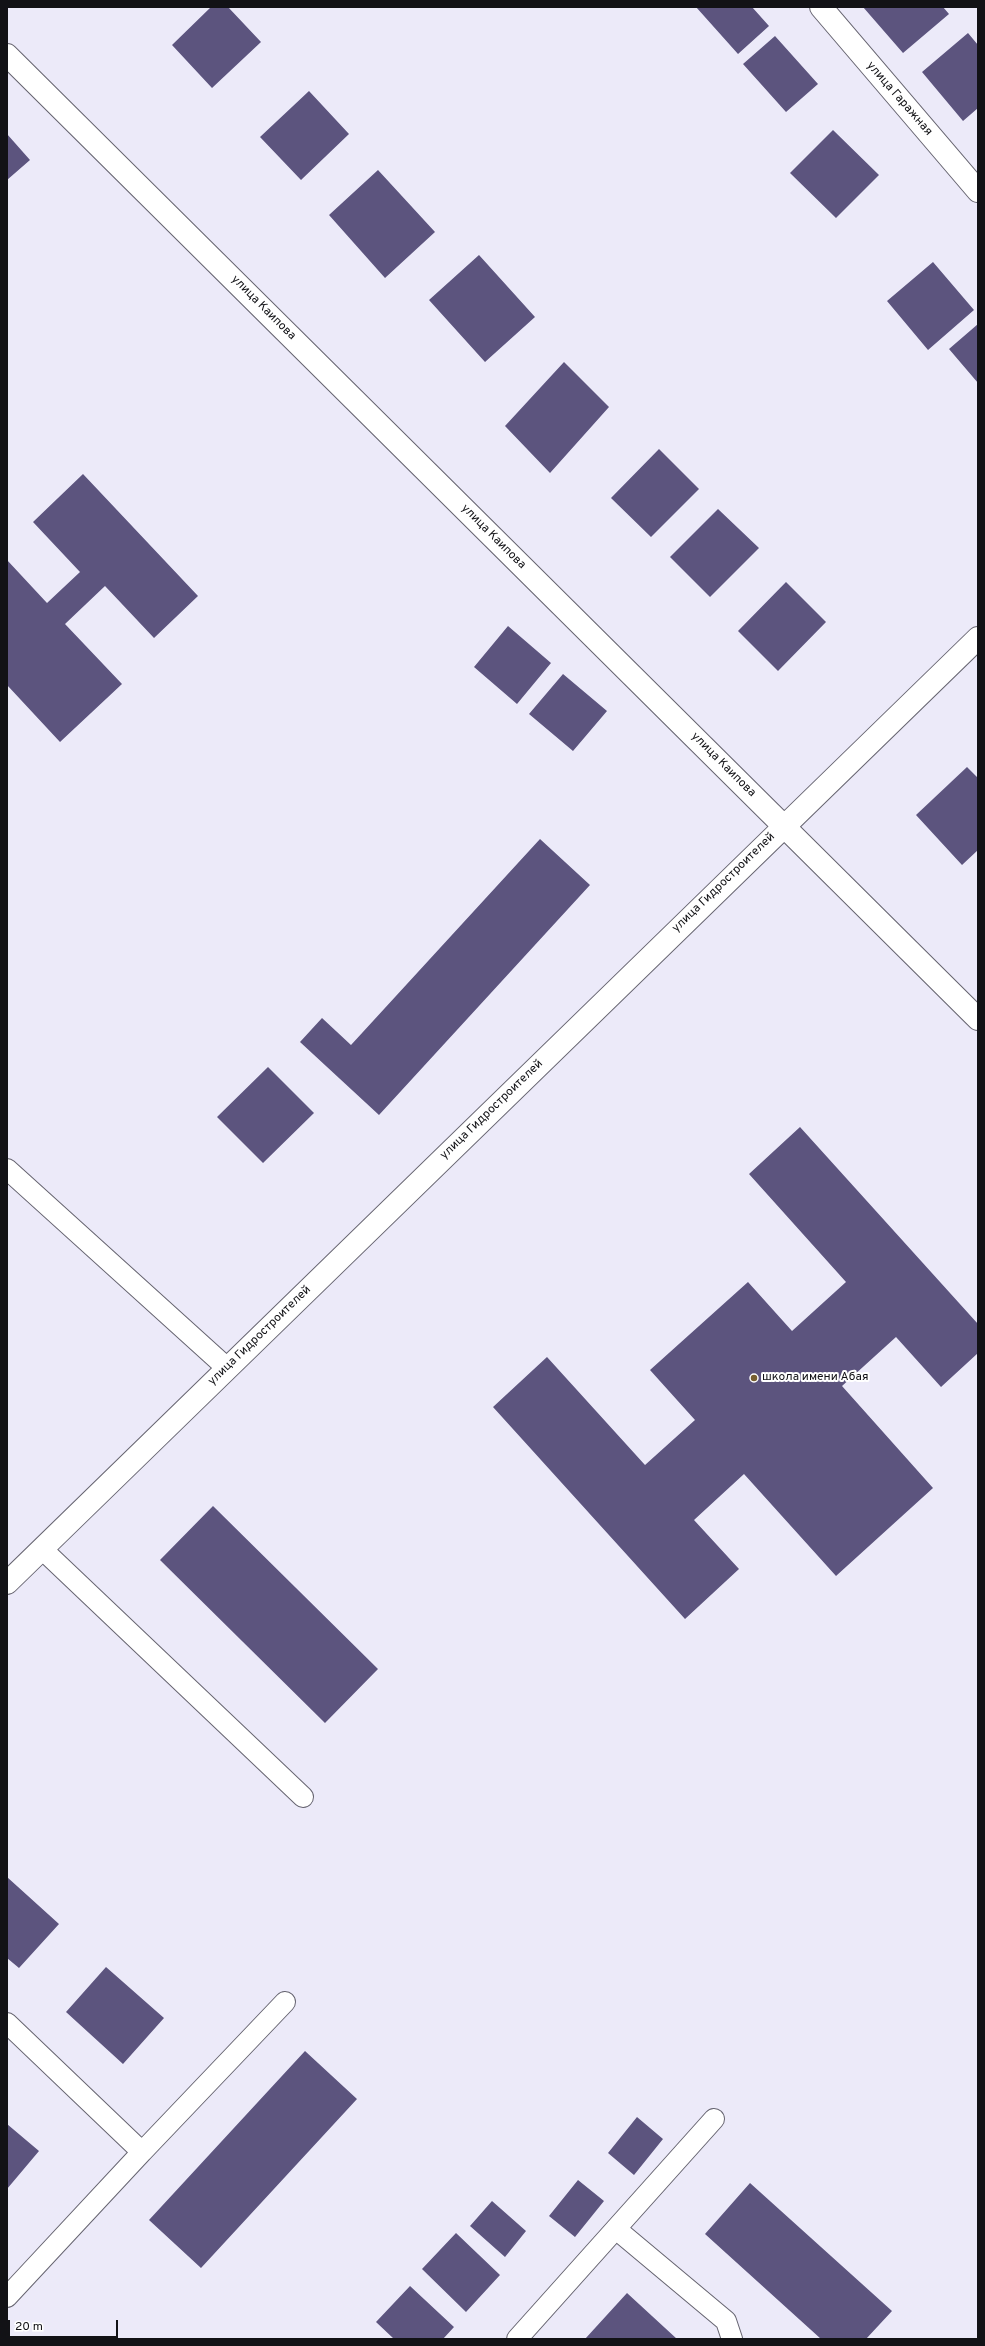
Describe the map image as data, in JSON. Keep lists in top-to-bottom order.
{
  "streets": {
    "street": ["улица Гаражная", "улица Каипова", "улица Гидростроителей"]
  },
  "crossings": [
    ["улица Каипова", "улица Гидростроителей"]
  ],
  "places": ["школа имени Абая"],
  "scale_bar": "20 m"
}
